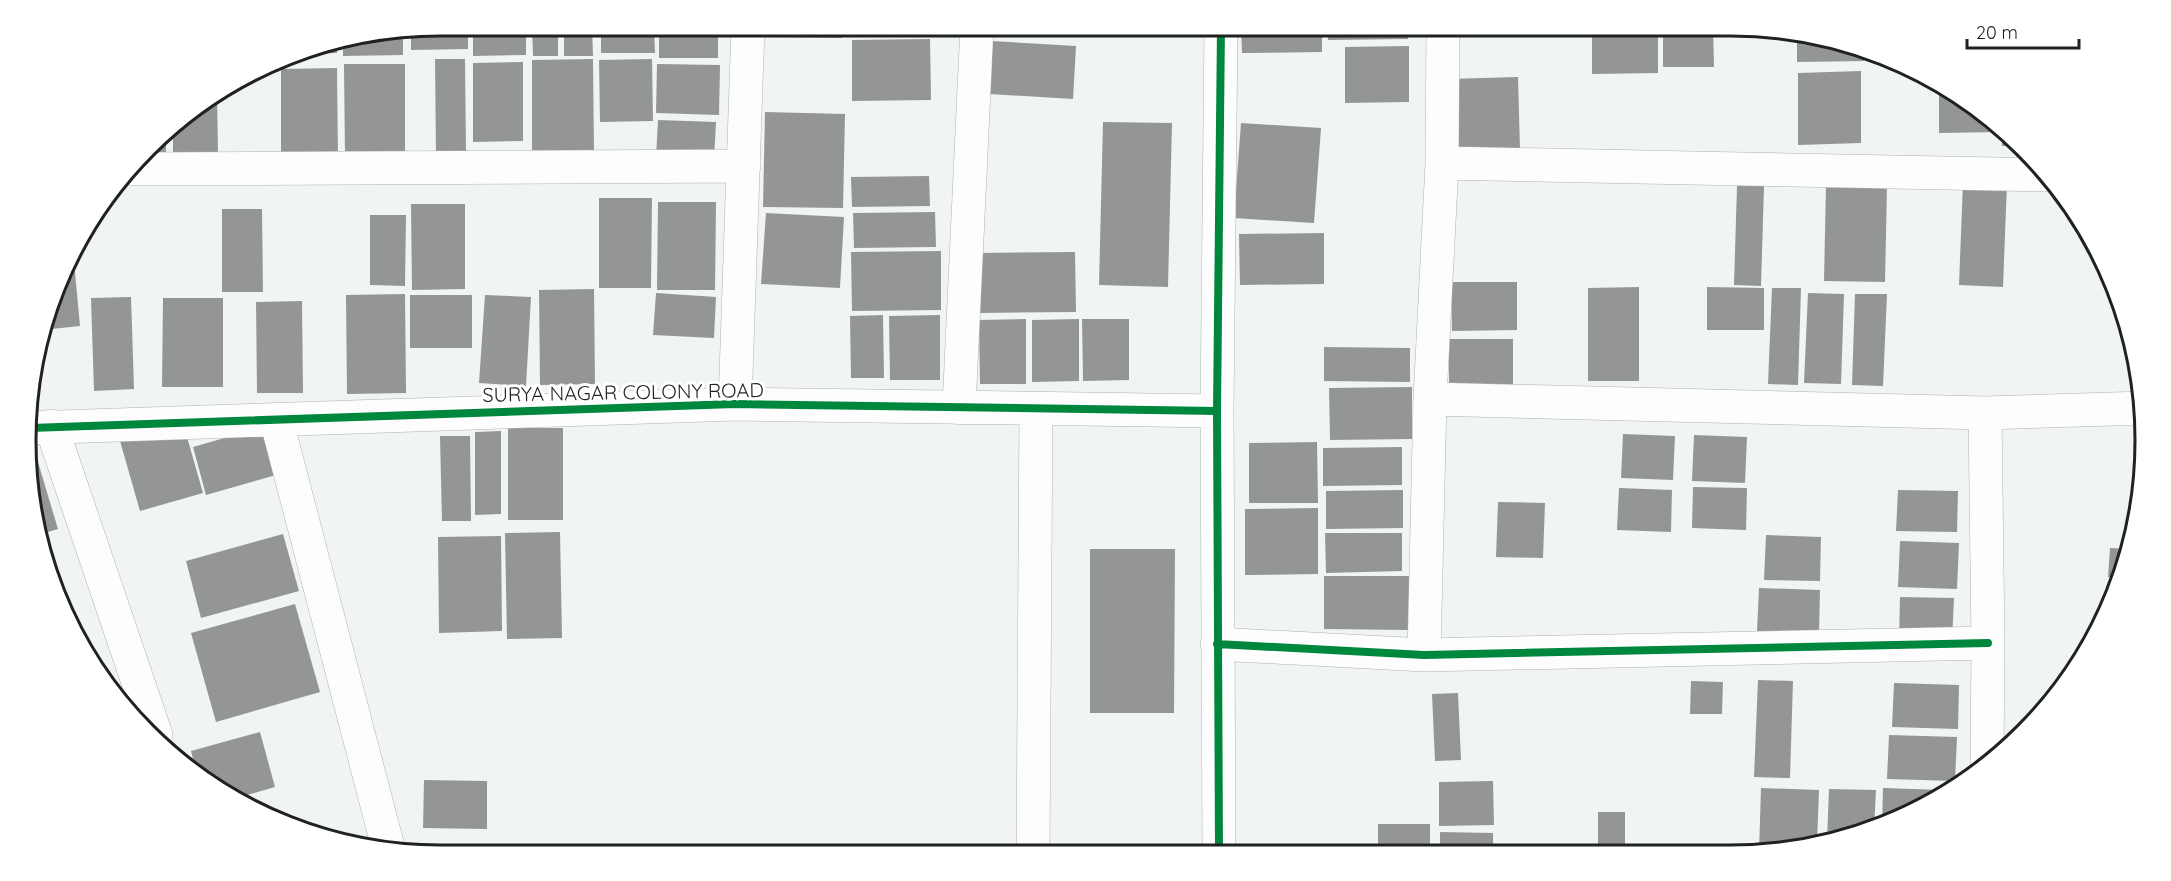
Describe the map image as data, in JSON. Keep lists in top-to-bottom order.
{
  "streets": {
    "street": ["SURYA NAGAR COLONY ROAD"]
  },
  "scale_bar": "20 m"
}
